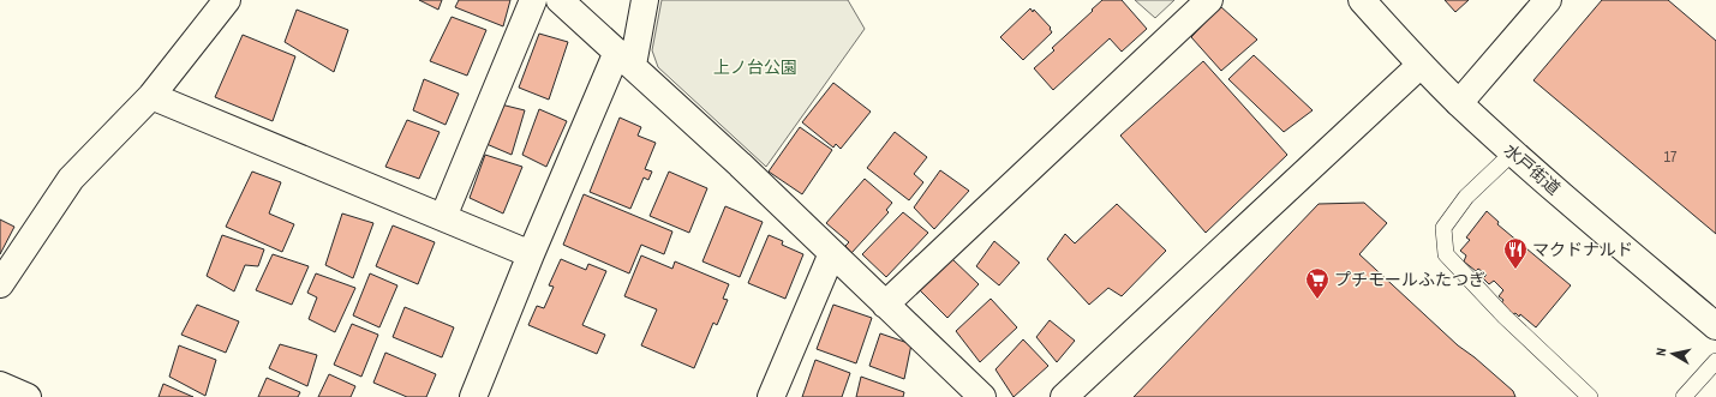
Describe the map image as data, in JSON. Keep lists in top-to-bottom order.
{
  "streets": {
    "main road": ["水戸街道"]
  },
  "parks": ["上ノ台公園"],
  "places": {
    "restaurant": ["マクドナルド"],
    "supermarket": ["プチモールふたつぎ"]
  },
  "house_numbers": ["17"],
  "north": "left"
}
